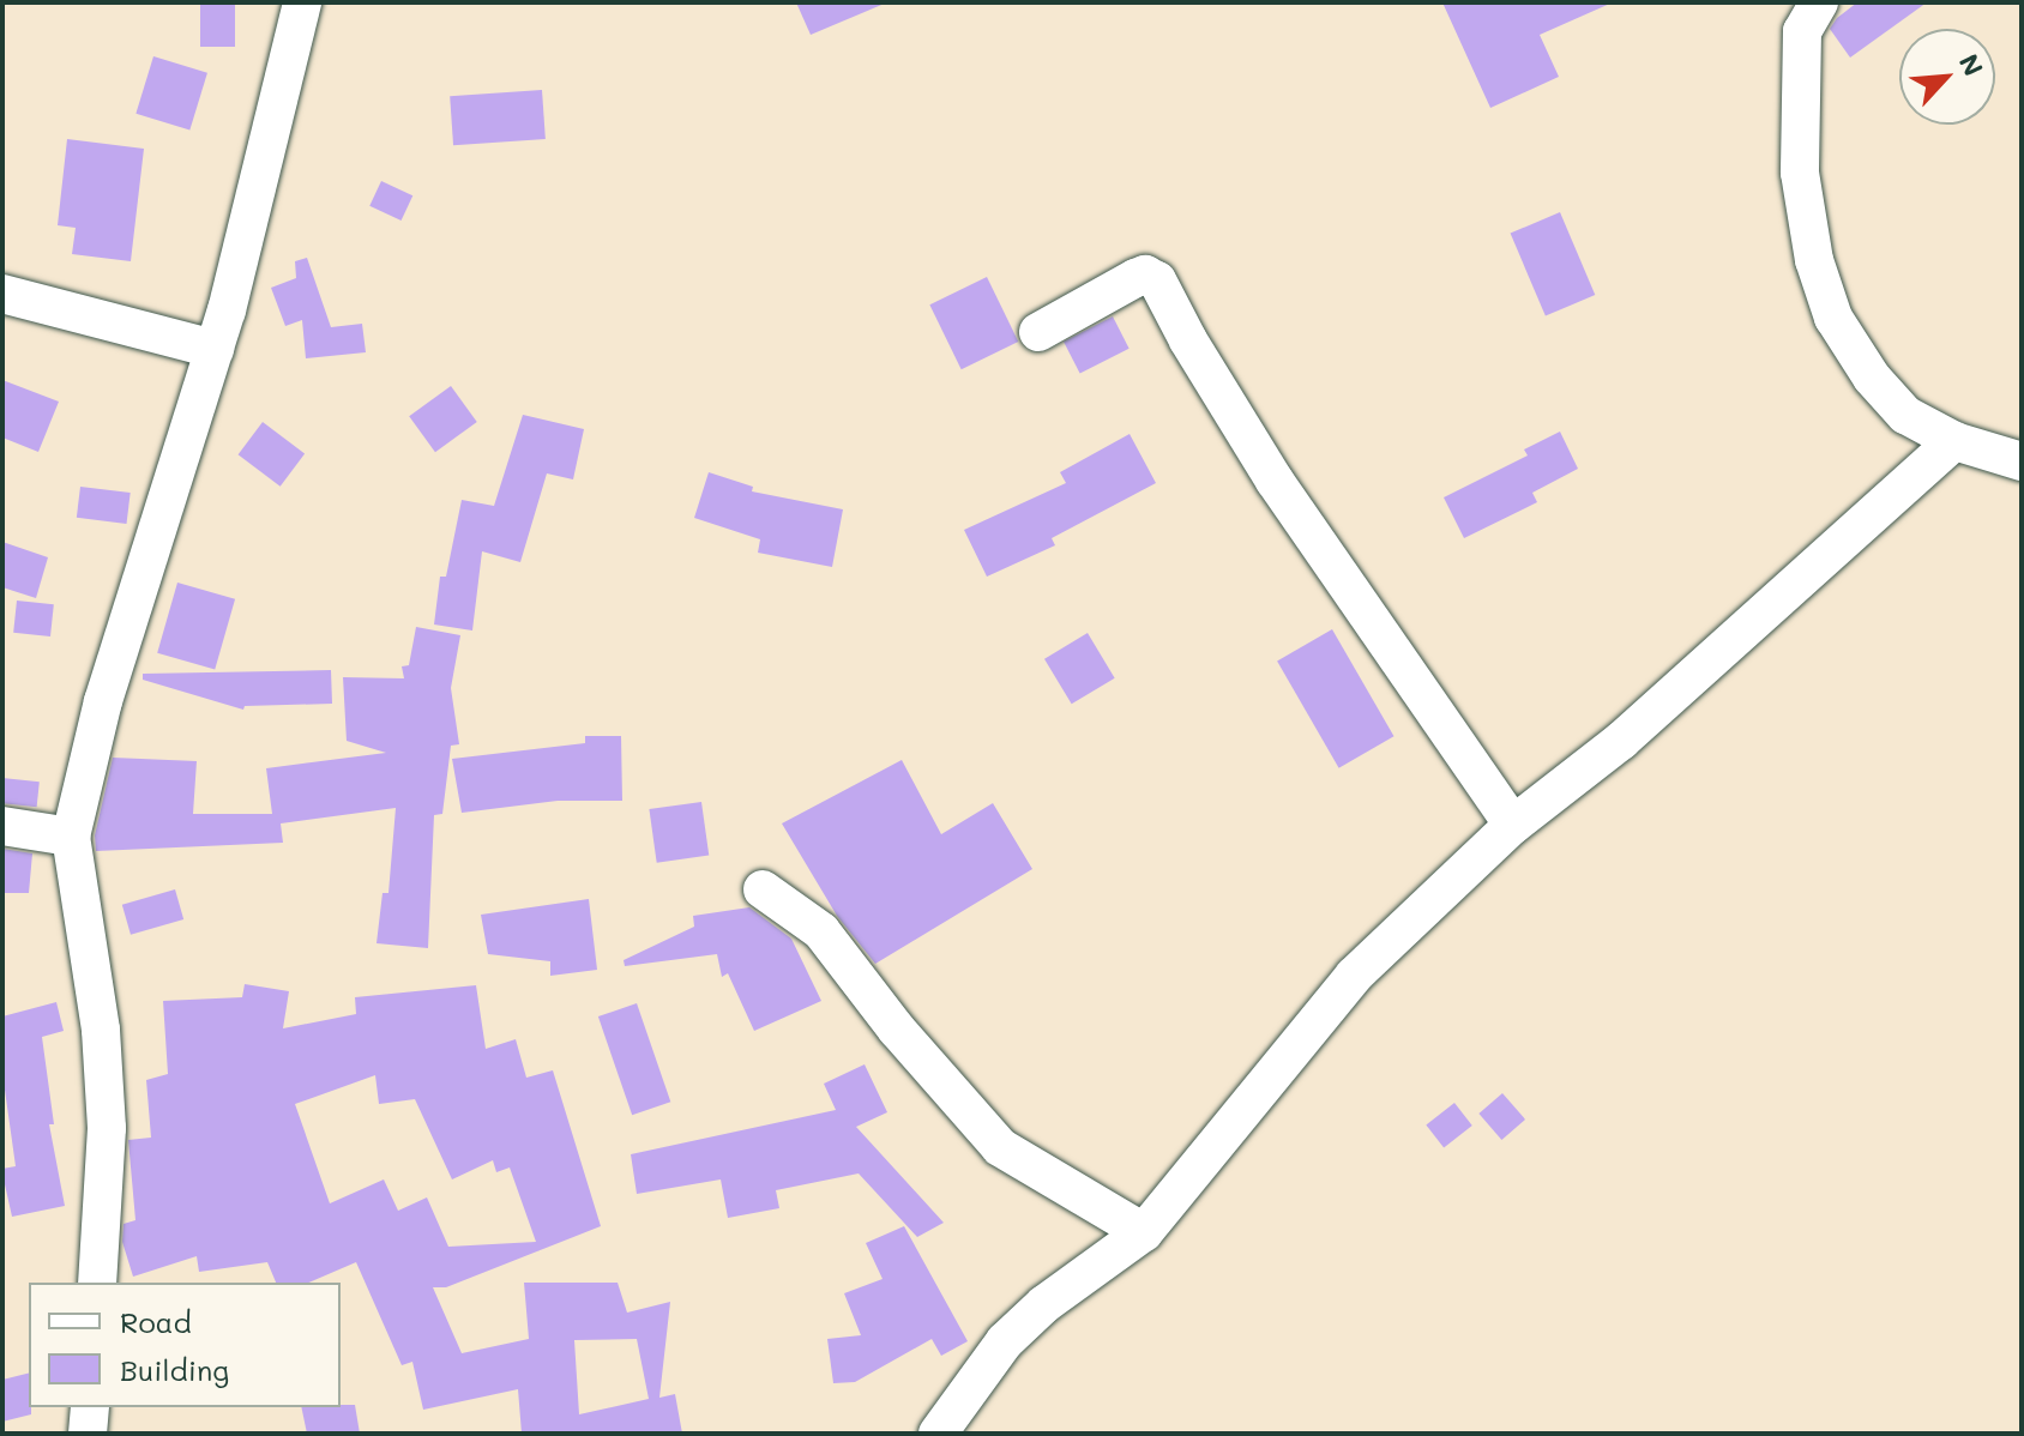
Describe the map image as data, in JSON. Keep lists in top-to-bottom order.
{
  "legend": ["Road", "Building"],
  "north": "top right"
}
